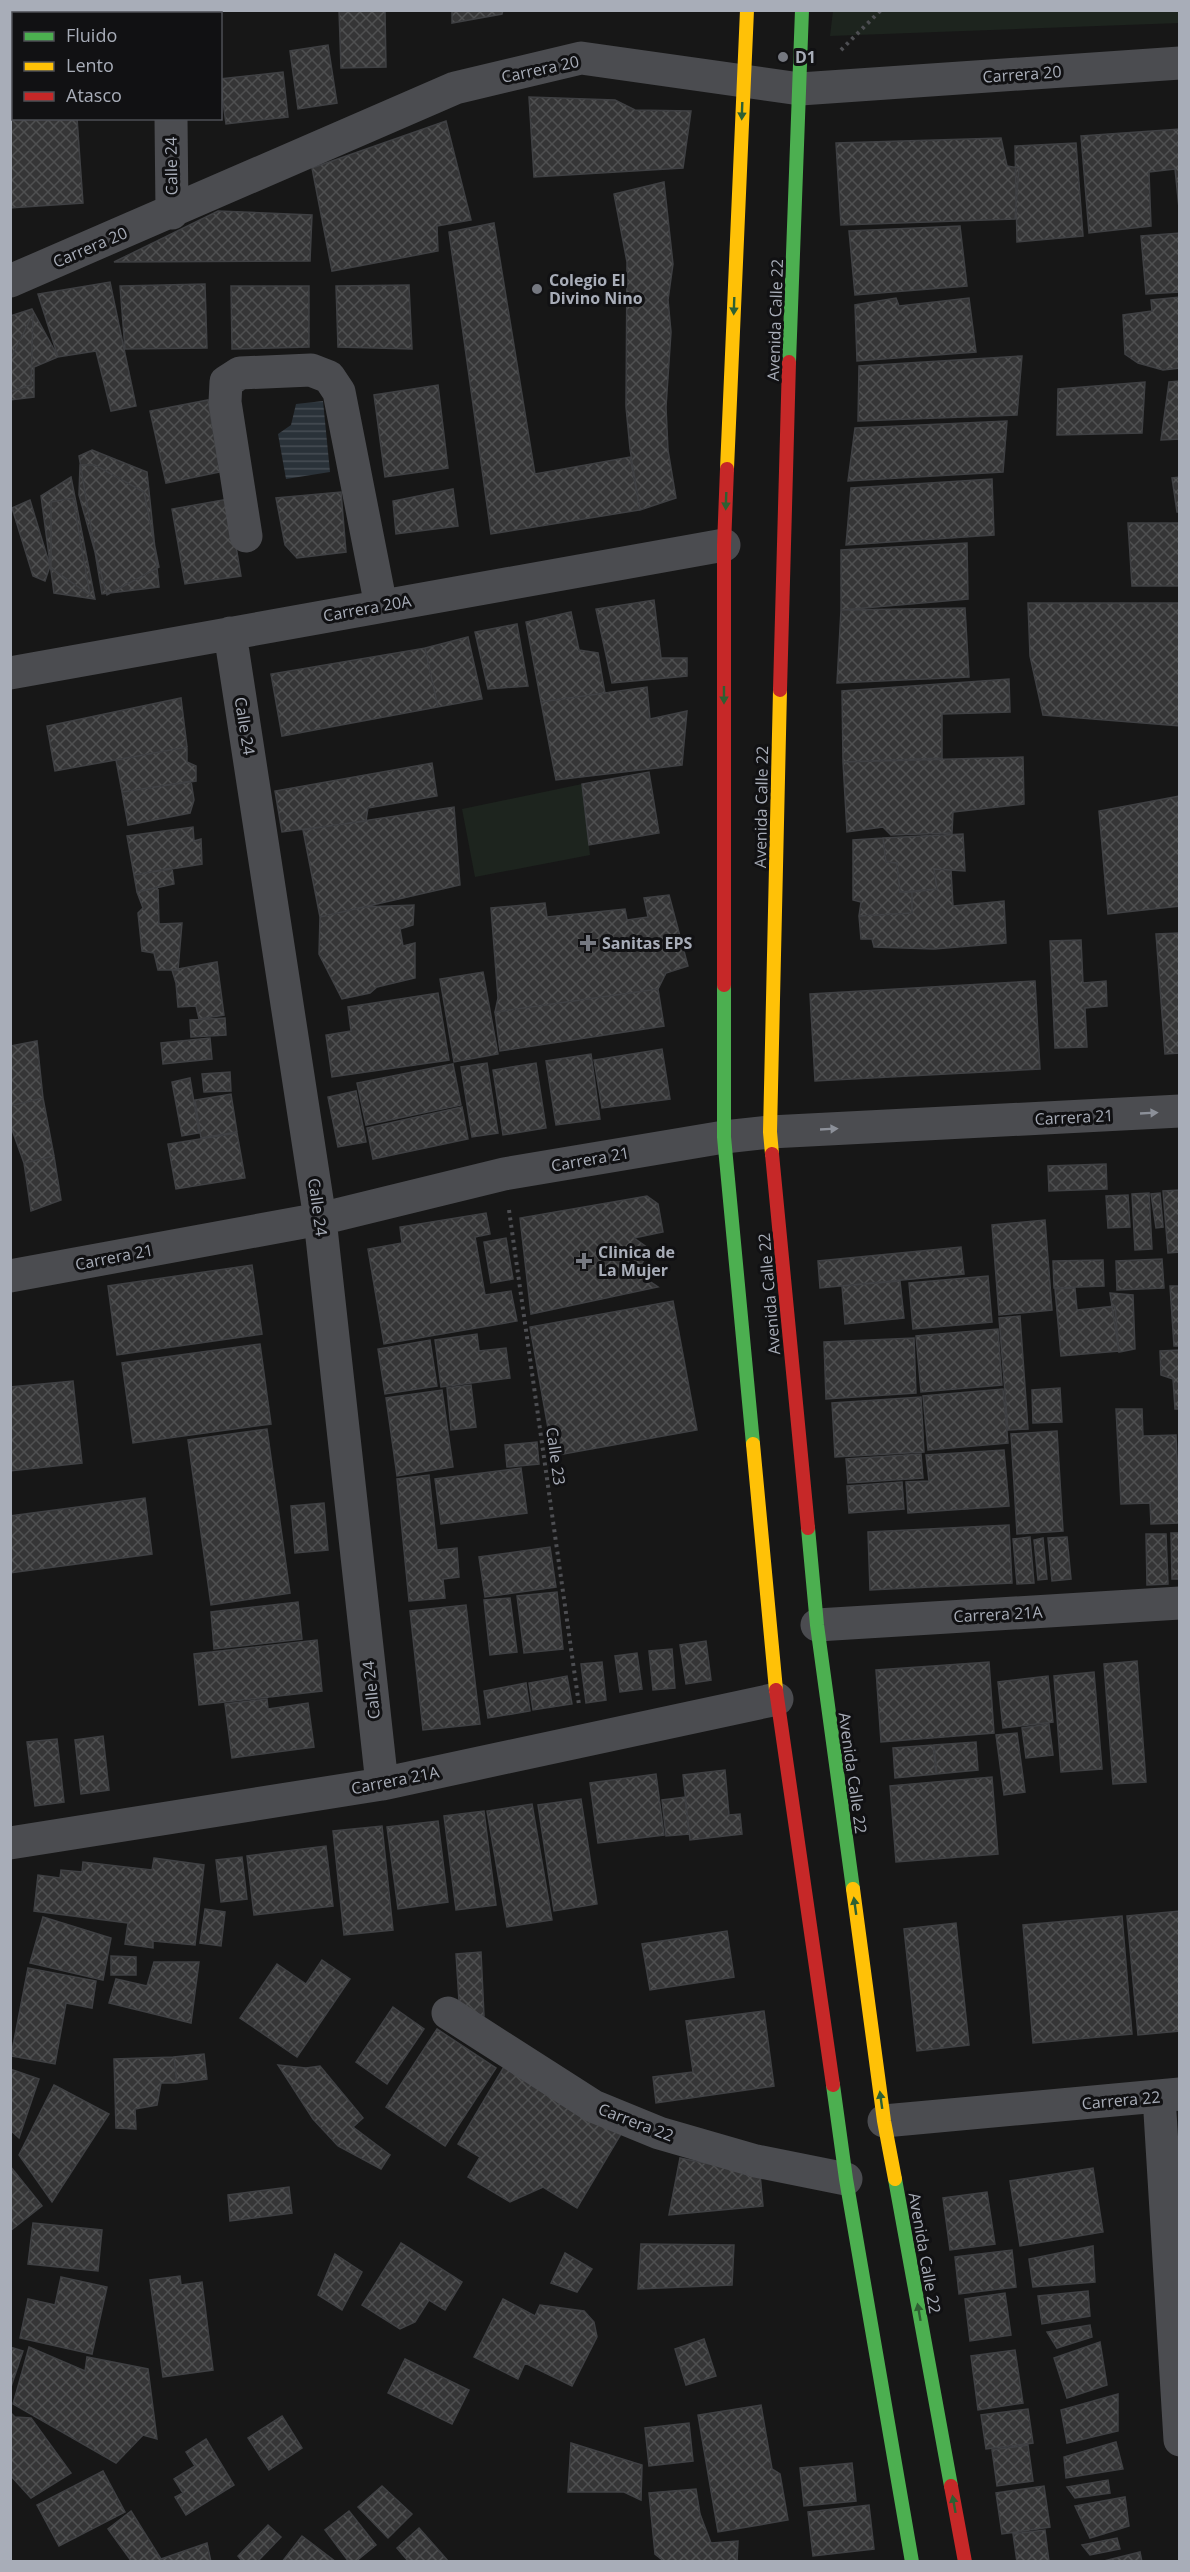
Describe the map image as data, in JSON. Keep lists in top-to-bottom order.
{
  "streets": {
    "street": [
      "Carrera 20",
      "Calle 24",
      "Avenida Calle 22",
      "Carrera 20A",
      "Carrera 21",
      "Carrera 21A",
      "Carrera 22"
    ],
    "path": ["Calle 23"]
  },
  "crossings": [
    ["Carrera 20", "Calle 24"],
    ["Carrera 20", "Avenida Calle 22"],
    ["Calle 24", "Carrera 20A"],
    ["Calle 24", "Carrera 21"],
    ["Calle 24", "Carrera 21A"],
    ["Avenida Calle 22", "Carrera 20A"],
    ["Avenida Calle 22", "Carrera 21"],
    ["Avenida Calle 22", "Carrera 21A"],
    ["Avenida Calle 22", "Carrera 22"],
    ["Carrera 21", "Calle 23"],
    ["Calle 23", "Carrera 21A"]
  ],
  "places": {
    "other": ["D1", "Colegio El Divino Nino"],
    "health": ["Sanitas EPS", "Clinica de La Mujer"]
  },
  "legend": ["Fluido", "Lento", "Atasco"]
}
